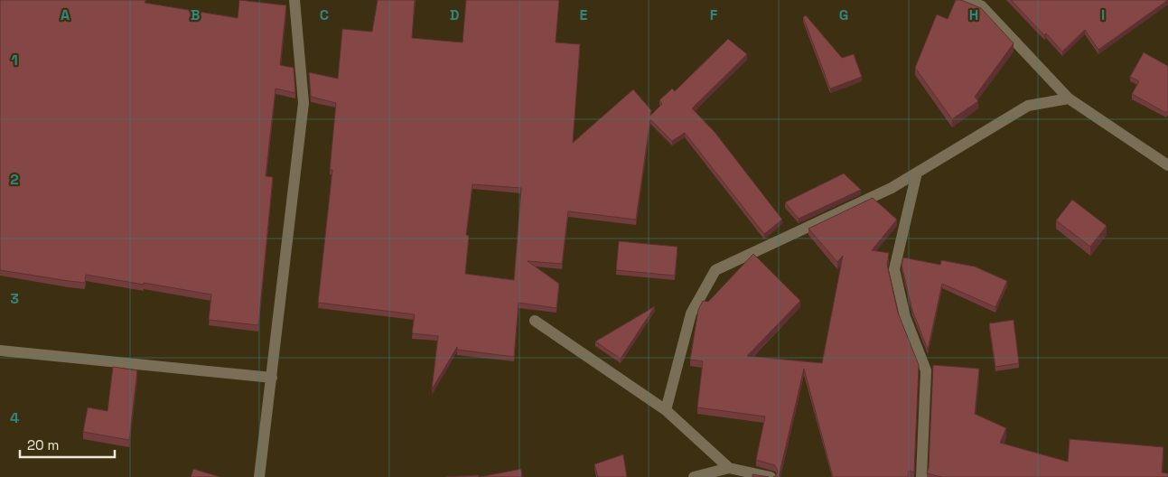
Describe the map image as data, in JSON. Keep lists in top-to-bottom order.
{
  "scale_bar": "20 m",
  "grid": {
    "columns": [
      "A",
      "B",
      "C",
      "D",
      "E",
      "F",
      "G",
      "H",
      "I"
    ],
    "rows": [
      "1",
      "2",
      "3",
      "4"
    ]
  }
}
